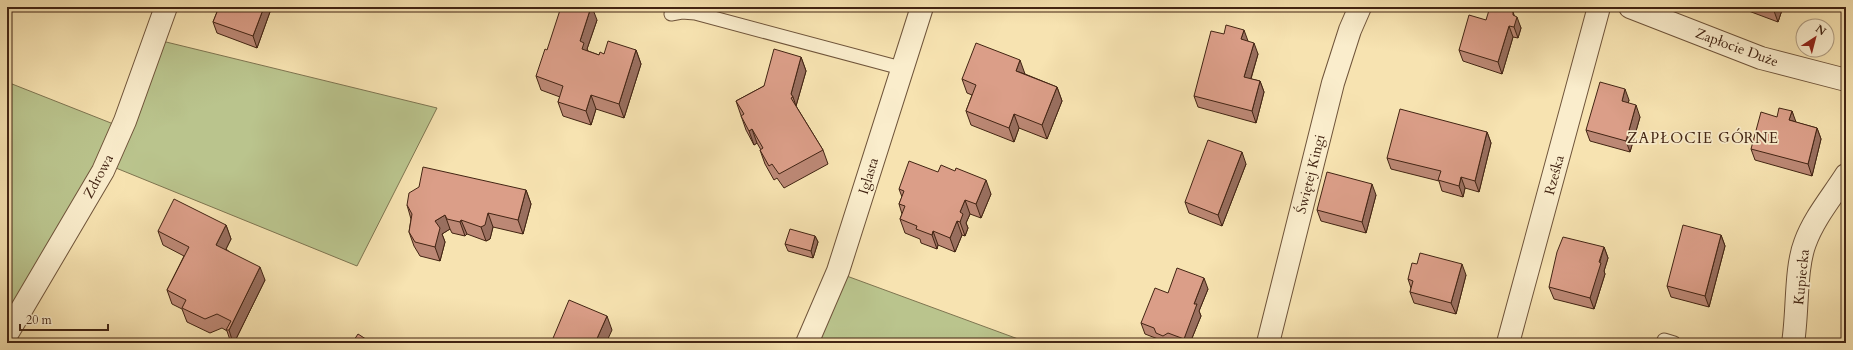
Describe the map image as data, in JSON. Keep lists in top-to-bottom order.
{
  "streets": {
    "street": [
      "Zapłocie Duże",
      "Świętej Kingi",
      "Rześka",
      "Zdrowa",
      "Iglasta",
      "Kupiecka"
    ]
  },
  "districts": ["ZAPŁOCIE GÓRNE"],
  "scale_bar": "20 m",
  "north": "top right"
}
